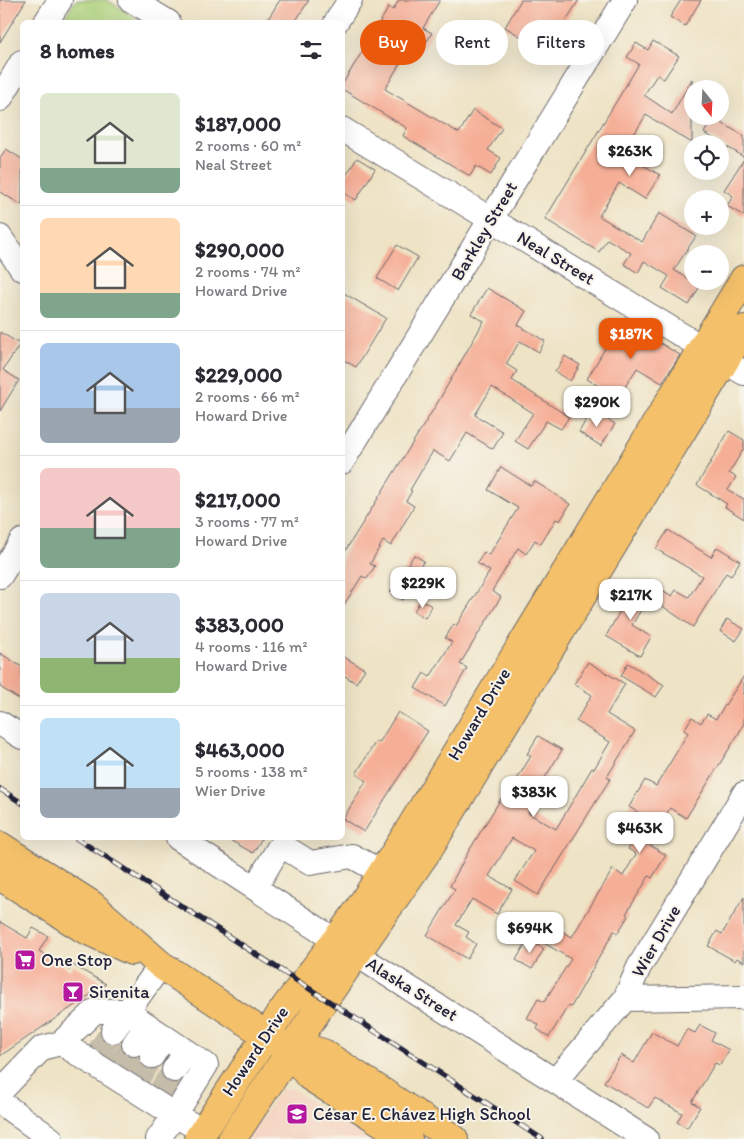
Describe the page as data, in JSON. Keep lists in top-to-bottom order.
{
  "streets": {
    "main road": ["Howard Drive"],
    "street": [
      "Barkley Street",
      "Neal Street",
      "Wier Drive",
      "Alaska Street"
    ]
  },
  "crossings": [
    ["Barkley Street", "Neal Street"],
    ["Neal Street", "Howard Drive"],
    ["Howard Drive", "Alaska Street"],
    ["Wier Drive", "Alaska Street"]
  ],
  "places": {
    "supermarket": ["One Stop"],
    "bar": ["Sirenita"],
    "school or university": ["César E. Chávez High School"]
  },
  "north": "bottom",
  "page": {
    "chip": ["Buy", "Rent", "Filters"],
    "heading": "8 homes",
    "map_buttons": ["+", "−"],
    "list": [
      {
        "name": "$187,000",
        "note": "2 rooms · 60 m² · Neal Street"
      },
      {
        "name": "$290,000",
        "note": "2 rooms · 74 m² · Howard Drive"
      },
      {
        "name": "$229,000",
        "note": "2 rooms · 66 m² · Howard Drive"
      },
      {
        "name": "$217,000",
        "note": "3 rooms · 77 m² · Howard Drive"
      },
      {
        "name": "$383,000",
        "note": "4 rooms · 116 m² · Howard Drive"
      },
      {
        "name": "$463,000",
        "note": "5 rooms · 138 m² · Wier Drive"
      }
    ],
    "price": [
      "$263K",
      "$187K",
      "$290K",
      "$229K",
      "$217K",
      "$383K",
      "$463K",
      "$694K"
    ]
  }
}
